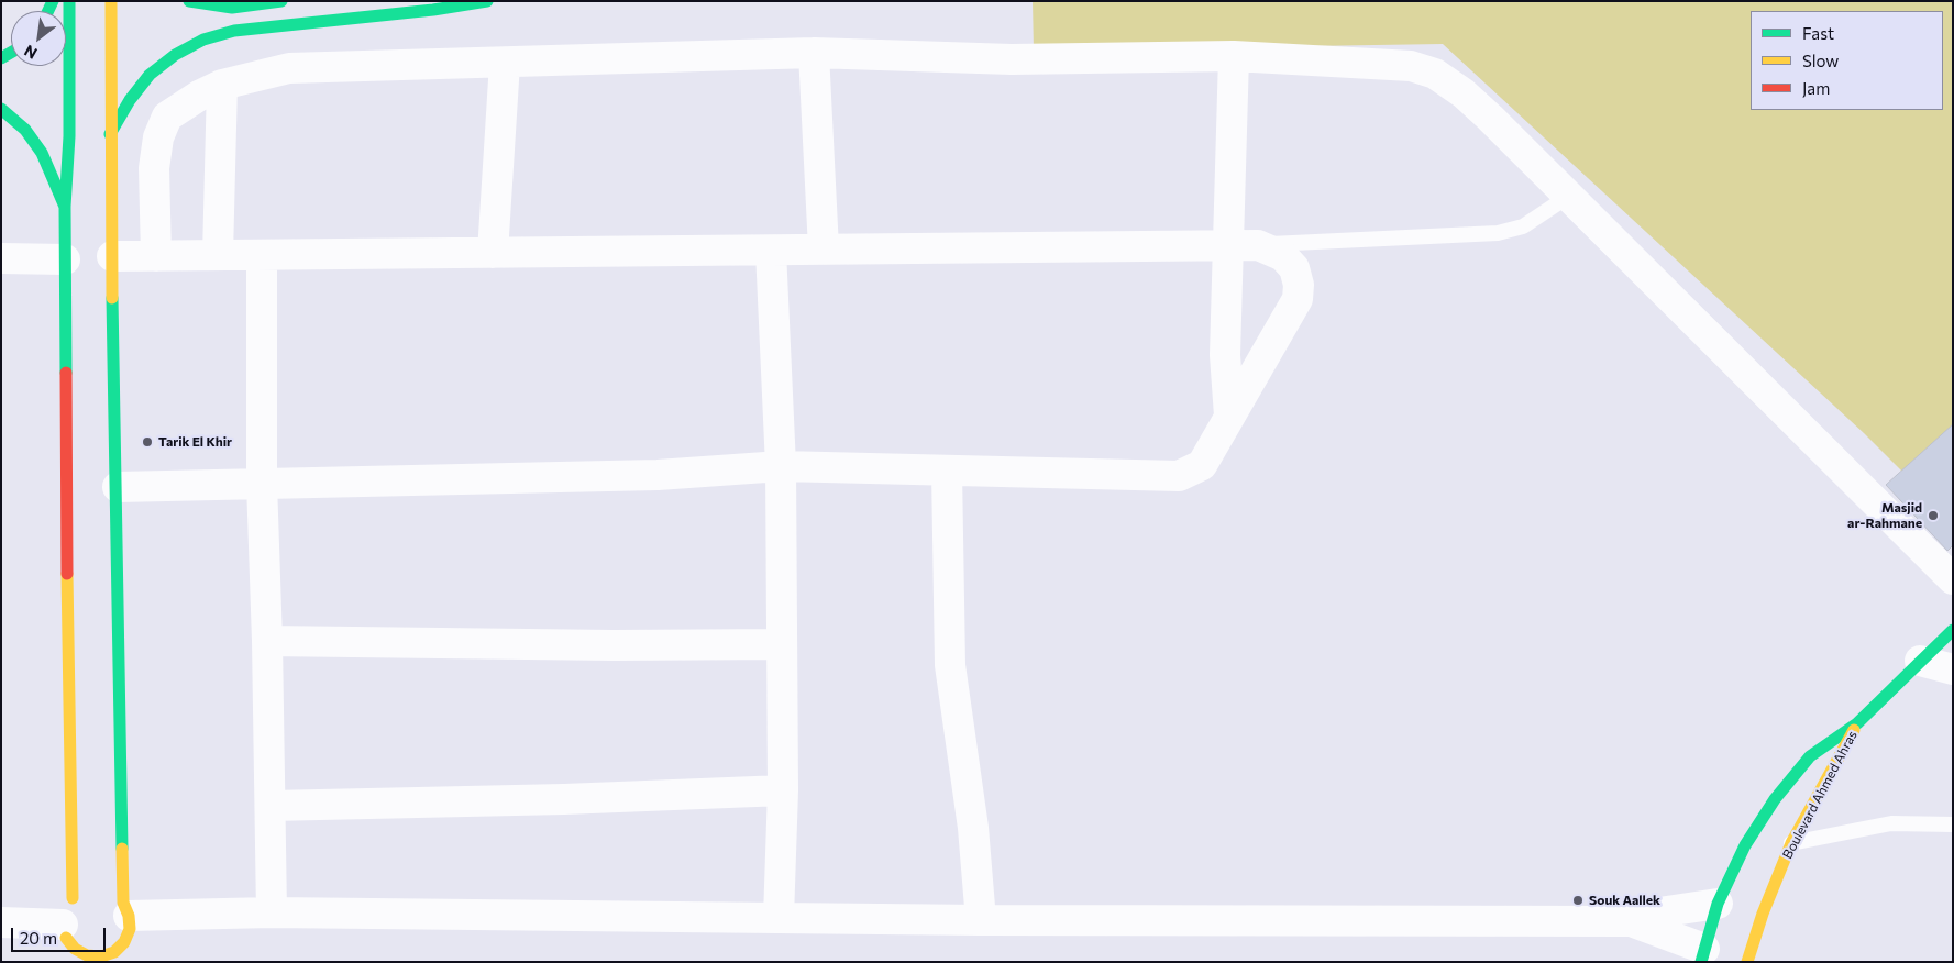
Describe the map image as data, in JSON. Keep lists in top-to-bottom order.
{
  "streets": {
    "main road": ["Boulevard Ahmed Ahras"]
  },
  "places": ["Tarik El Khir", "Masjid ar-Rahmane", "Souk Aallek"],
  "legend": ["Fast", "Slow", "Jam"],
  "scale_bar": "20 m",
  "north": "bottom left"
}
